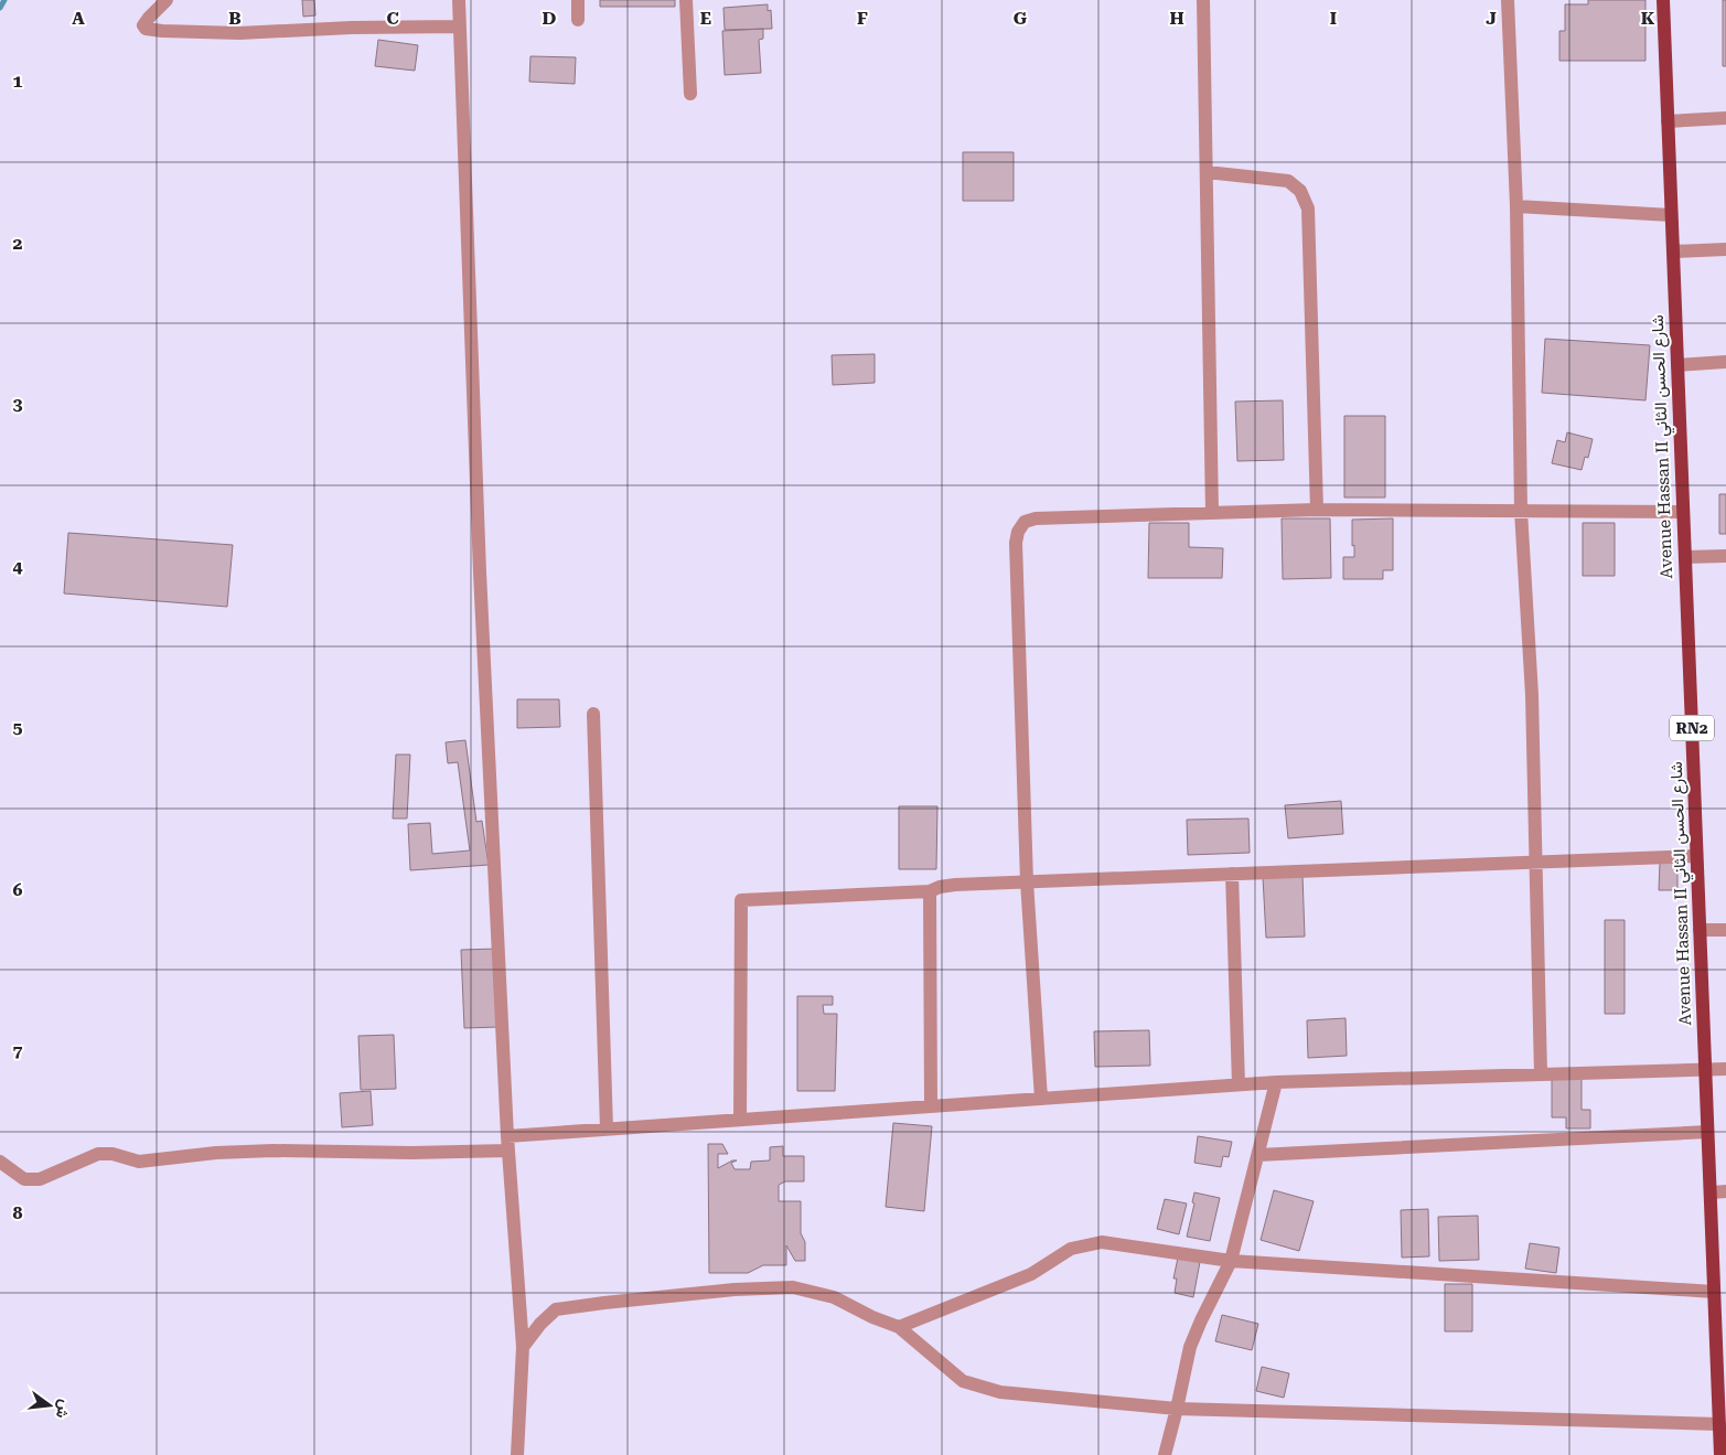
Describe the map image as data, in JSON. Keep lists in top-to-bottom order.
{
  "streets": {
    "main road": ["Avenue Hassan II شارع الحسن الثاني", "RN2"]
  },
  "north": "right",
  "grid": {
    "columns": [
      "A",
      "B",
      "C",
      "D",
      "E",
      "F",
      "G",
      "H",
      "I",
      "J",
      "K"
    ],
    "rows": [
      "1",
      "2",
      "3",
      "4",
      "5",
      "6",
      "7",
      "8"
    ]
  }
}
